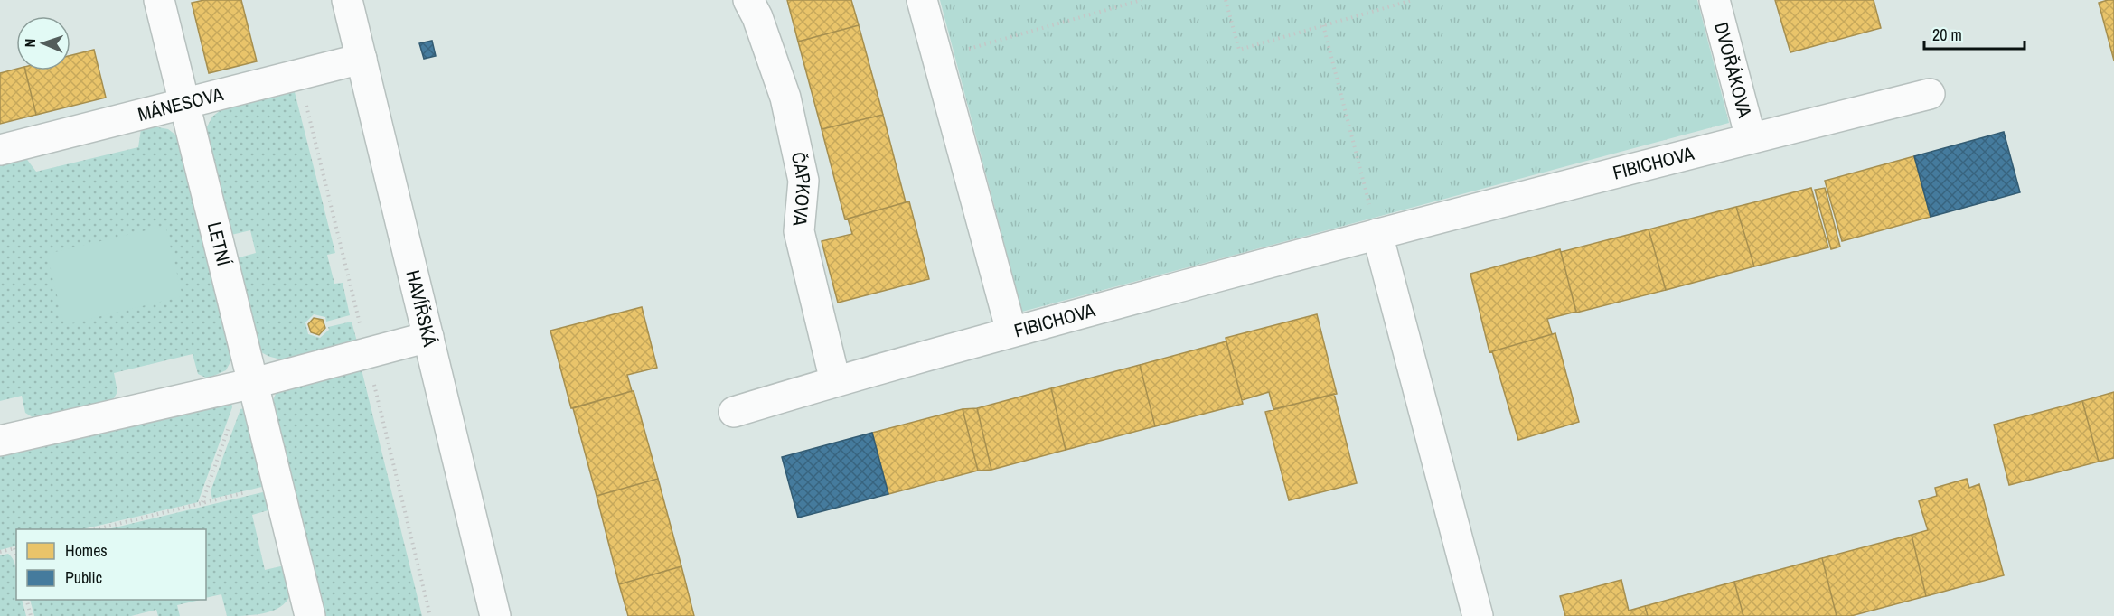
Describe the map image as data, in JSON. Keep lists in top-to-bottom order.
{
  "streets": {
    "street": [
      "DVOŘÁKOVA",
      "MÁNESOVA",
      "FIBICHOVA",
      "ČAPKOVA",
      "LETNÍ",
      "HAVÍŘSKÁ"
    ]
  },
  "crossings": [
    ["DVOŘÁKOVA", "FIBICHOVA"],
    ["MÁNESOVA", "LETNÍ"],
    ["MÁNESOVA", "HAVÍŘSKÁ"],
    ["FIBICHOVA", "ČAPKOVA"]
  ],
  "legend": ["Homes", "Public"],
  "scale_bar": "20 m",
  "north": "left"
}
